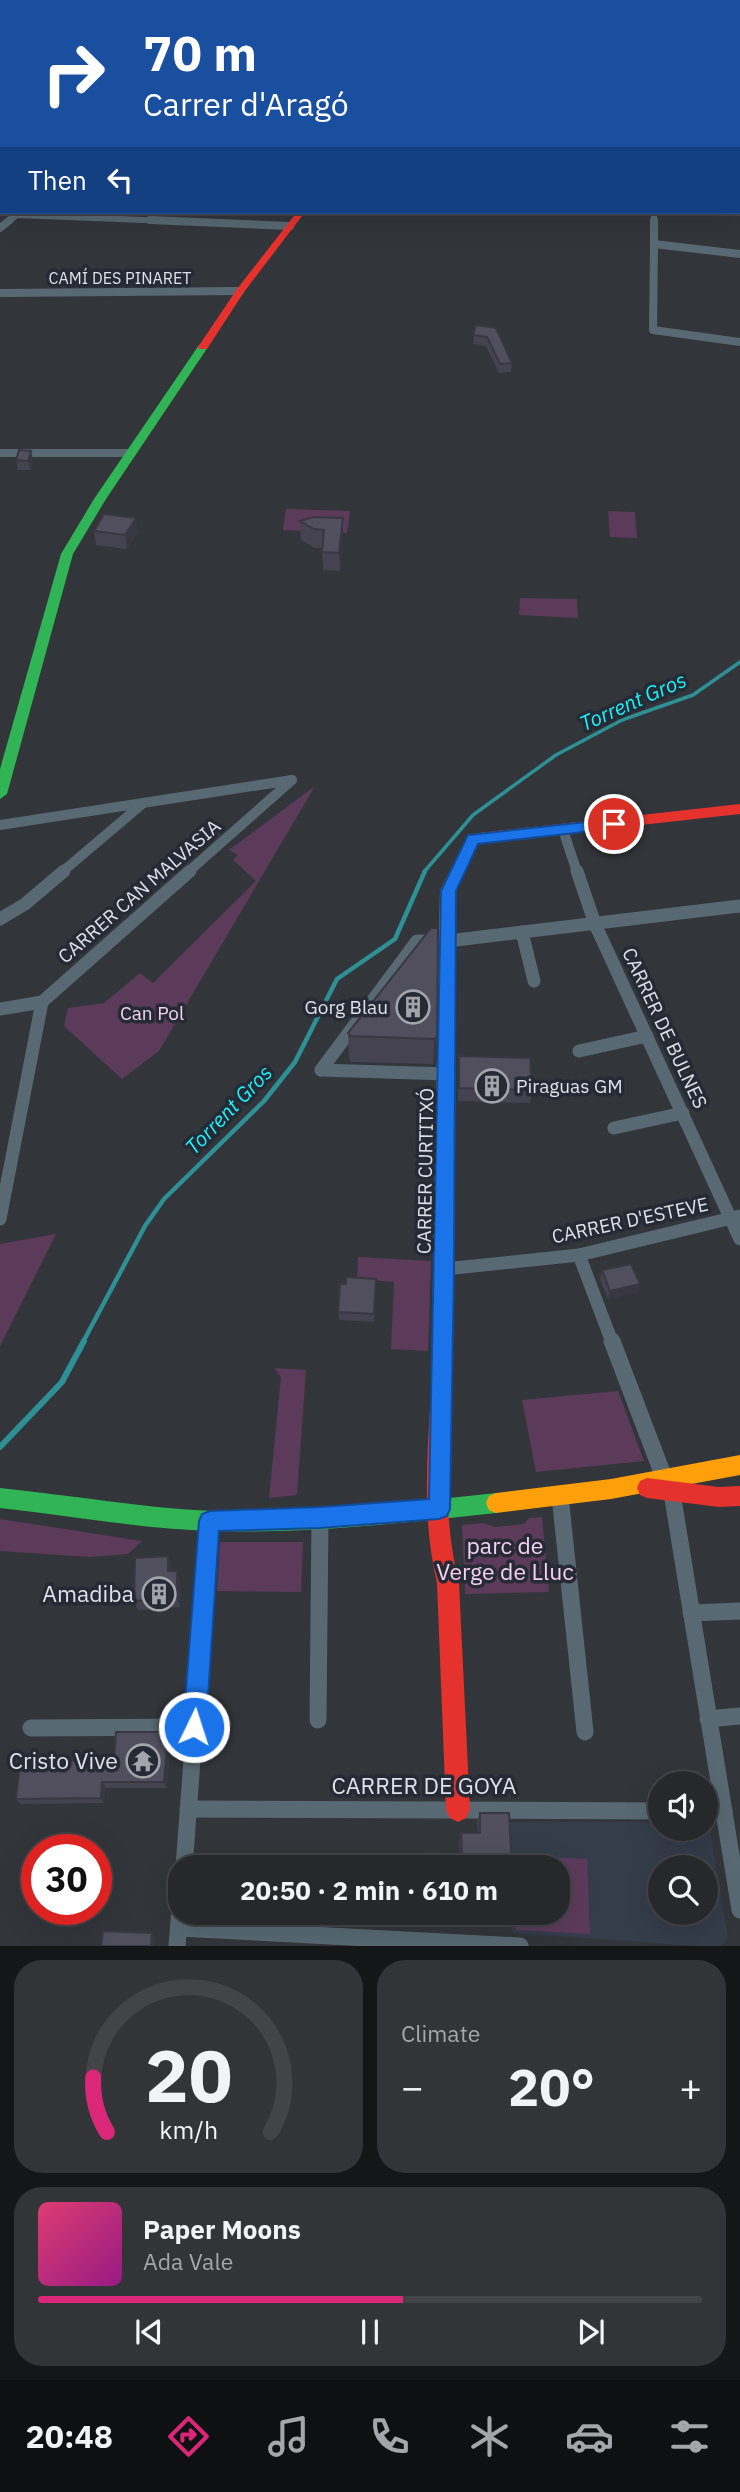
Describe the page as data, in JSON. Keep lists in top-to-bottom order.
{
  "streets": {
    "street": [
      "CAMÍ DES PINARET",
      "CARRER CAN MALVASIA",
      "CARRER DE BULNES",
      "CARRER CURTITXÓ",
      "CARRER D'ESTEVE",
      "CARRER DE GOYA"
    ]
  },
  "crossings": [
    ["CARRER DE BULNES", "CARRER CURTITXÓ"],
    ["CARRER DE BULNES", "CARRER D'ESTEVE"],
    ["CARRER CURTITXÓ", "CARRER D'ESTEVE"],
    ["CARRER CURTITXÓ", "CARRER DE GOYA"]
  ],
  "water": ["Torrent Gros"],
  "parks": ["Can Pol", "parc de Verge de Lluc"],
  "places": {
    "building": ["Gorg Blau", "Piraguas GM", "Amadiba"],
    "temple": ["Cristo Vive"]
  },
  "page": {
    "turn": ["70 m", "Carrer d'Aragó"],
    "then": "Then",
    "limit": "30",
    "trip": "20:50 · 2 min · 610 m",
    "tile": "Climate",
    "heat": ["−", "20°", "+"],
    "song": ["Paper Moons", "Ada Vale"],
    "tabs": "20:48",
    "gauge": ["20", "km/h"]
  }
}
